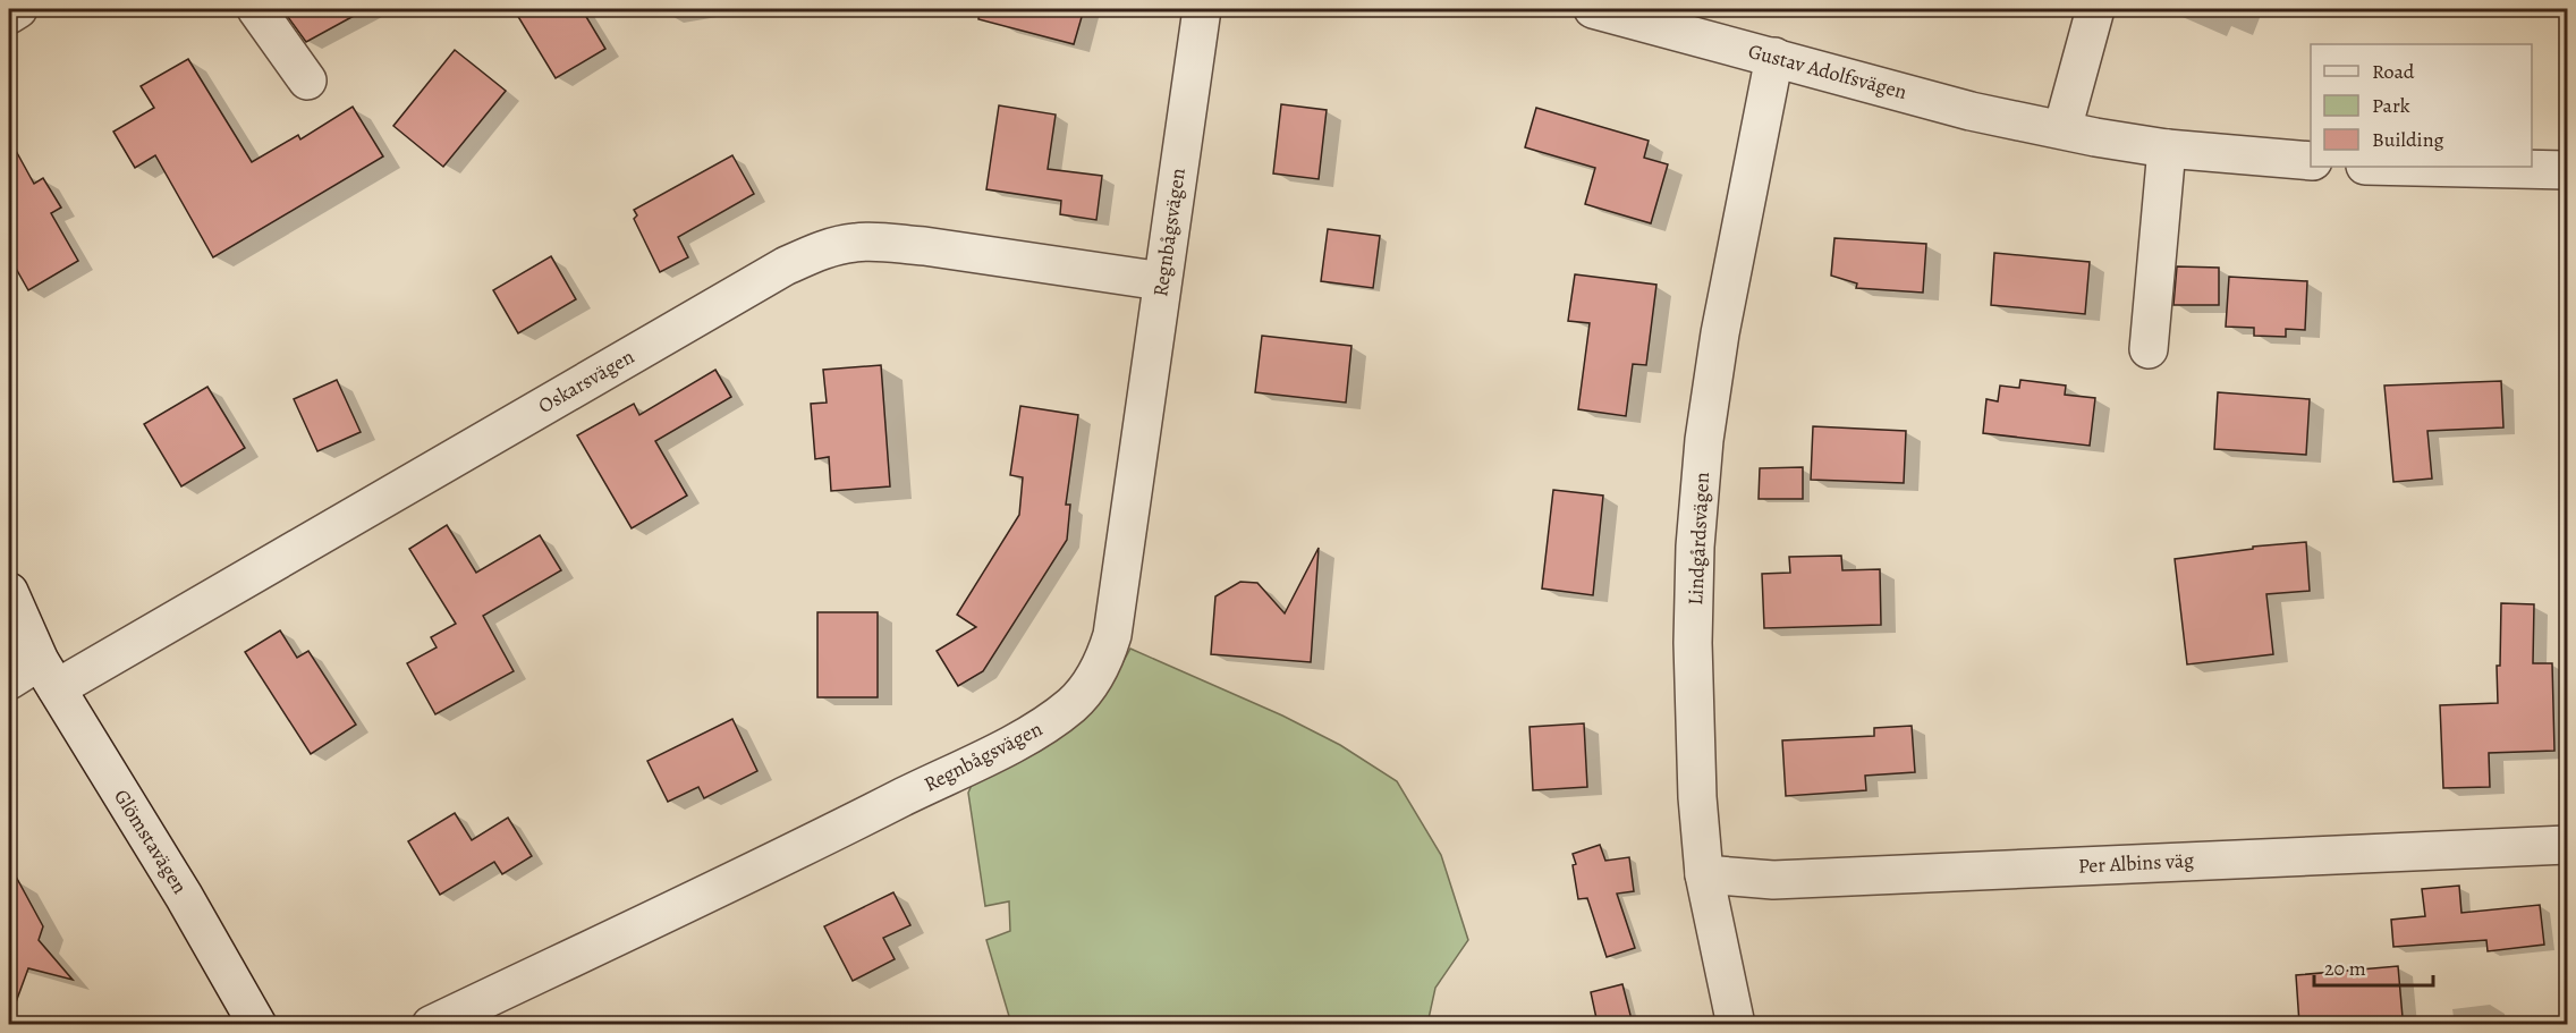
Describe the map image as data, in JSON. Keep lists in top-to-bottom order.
{
  "streets": {
    "street": [
      "Gustav Adolfsvägen",
      "Regnbågsvägen",
      "Oskarsvägen",
      "Lindgårdsvägen",
      "Glömstavägen",
      "Per Albins väg"
    ]
  },
  "crossings": [
    ["Gustav Adolfsvägen", "Lindgårdsvägen"],
    ["Regnbågsvägen", "Oskarsvägen"],
    ["Oskarsvägen", "Glömstavägen"],
    ["Lindgårdsvägen", "Per Albins väg"]
  ],
  "legend": ["Road", "Park", "Building"],
  "scale_bar": "20 m"
}
